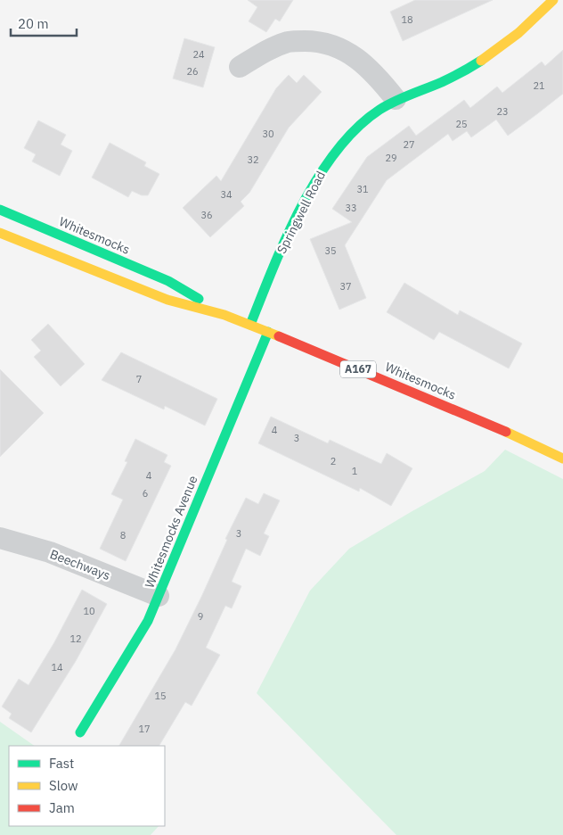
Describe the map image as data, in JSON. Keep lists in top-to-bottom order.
{
  "streets": {
    "main road": [
      "Springwell Road",
      "Whitesmocks",
      "A167",
      "Whitesmocks Avenue"
    ],
    "street": ["Beechways"]
  },
  "crossings": [
    ["Springwell Road", "Whitesmocks"],
    ["Whitesmocks", "Whitesmocks Avenue"],
    ["Whitesmocks Avenue", "Beechways"]
  ],
  "house_numbers": [
    "18",
    "24",
    "26",
    "21",
    "23",
    "25",
    "30",
    "27",
    "29",
    "32",
    "31",
    "34",
    "33",
    "36",
    "35",
    "37",
    "7",
    "4",
    "3",
    "2",
    "1",
    "4",
    "6",
    "3",
    "8",
    "10",
    "9",
    "12",
    "14",
    "15",
    "17"
  ],
  "legend": ["Fast", "Slow", "Jam"],
  "scale_bar": "20 m"
}
